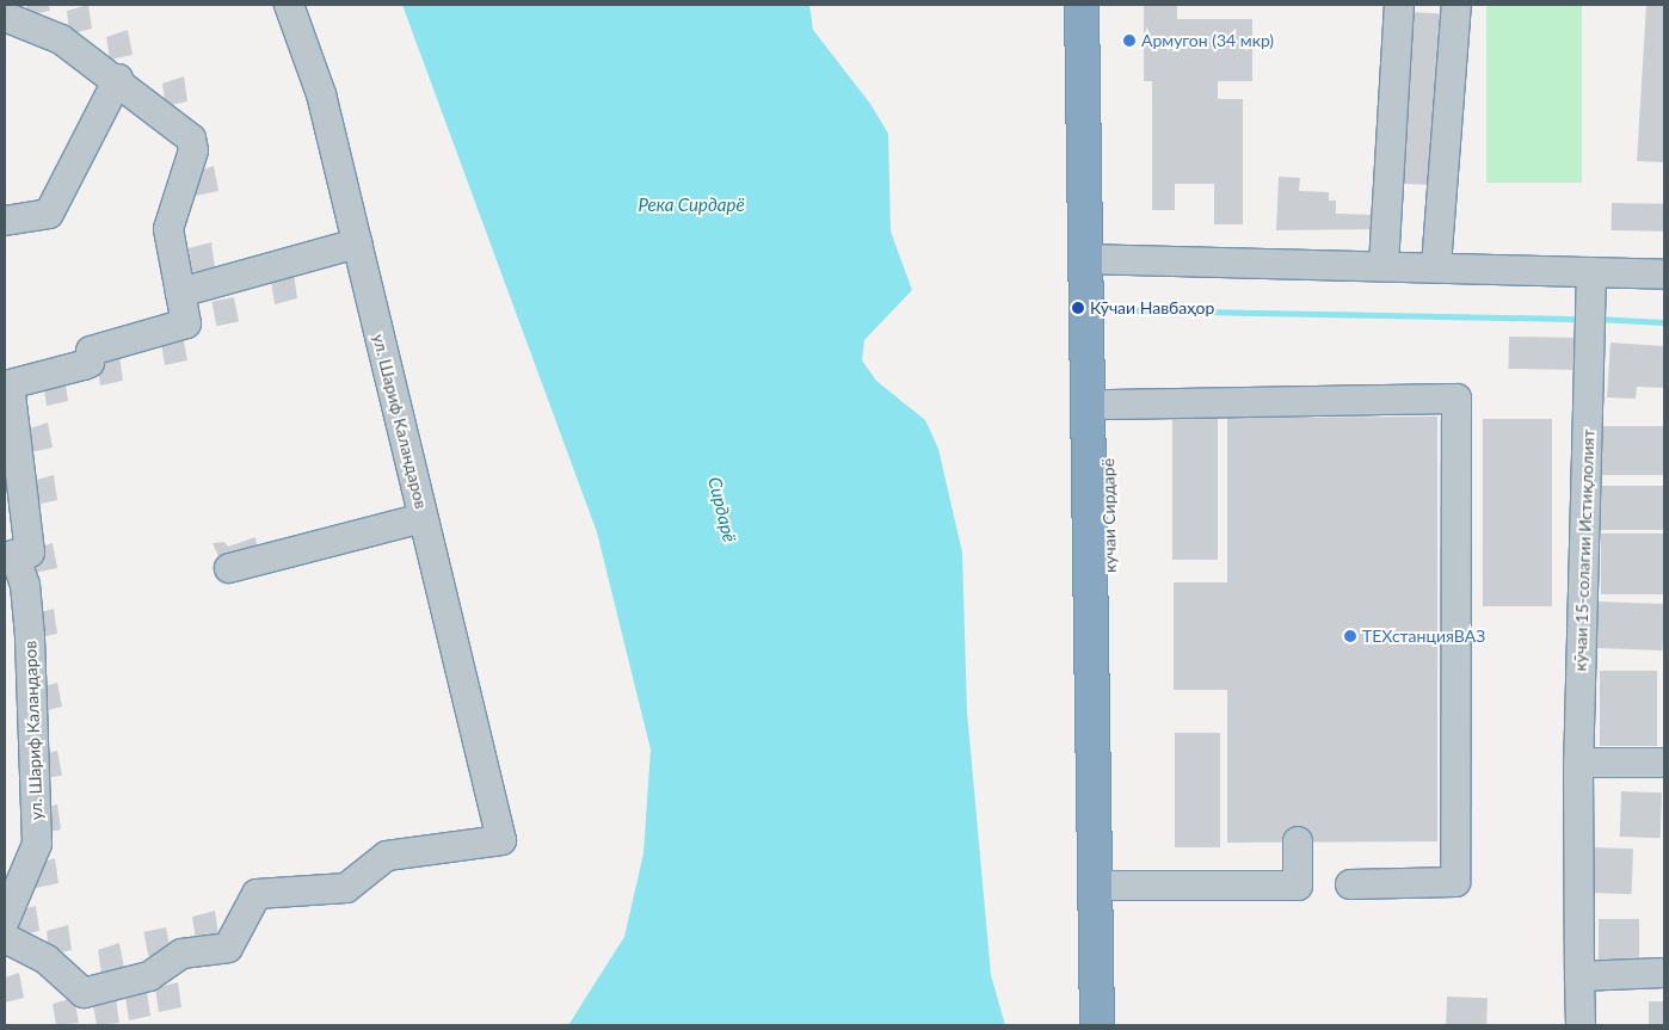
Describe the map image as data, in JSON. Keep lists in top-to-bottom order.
{
  "streets": {
    "highway": ["кучаи Сирдарё"],
    "street": ["ул. Шариф Каландаров", "кӯчаи 15-солагии Истиқлолият"]
  },
  "water": ["Река Сирдарё", "Сирдарё"],
  "places": ["Армугон (34 мкр)", "Кӯчаи Навбаҳор", "ТЕХстанцияВАЗ"]
}
